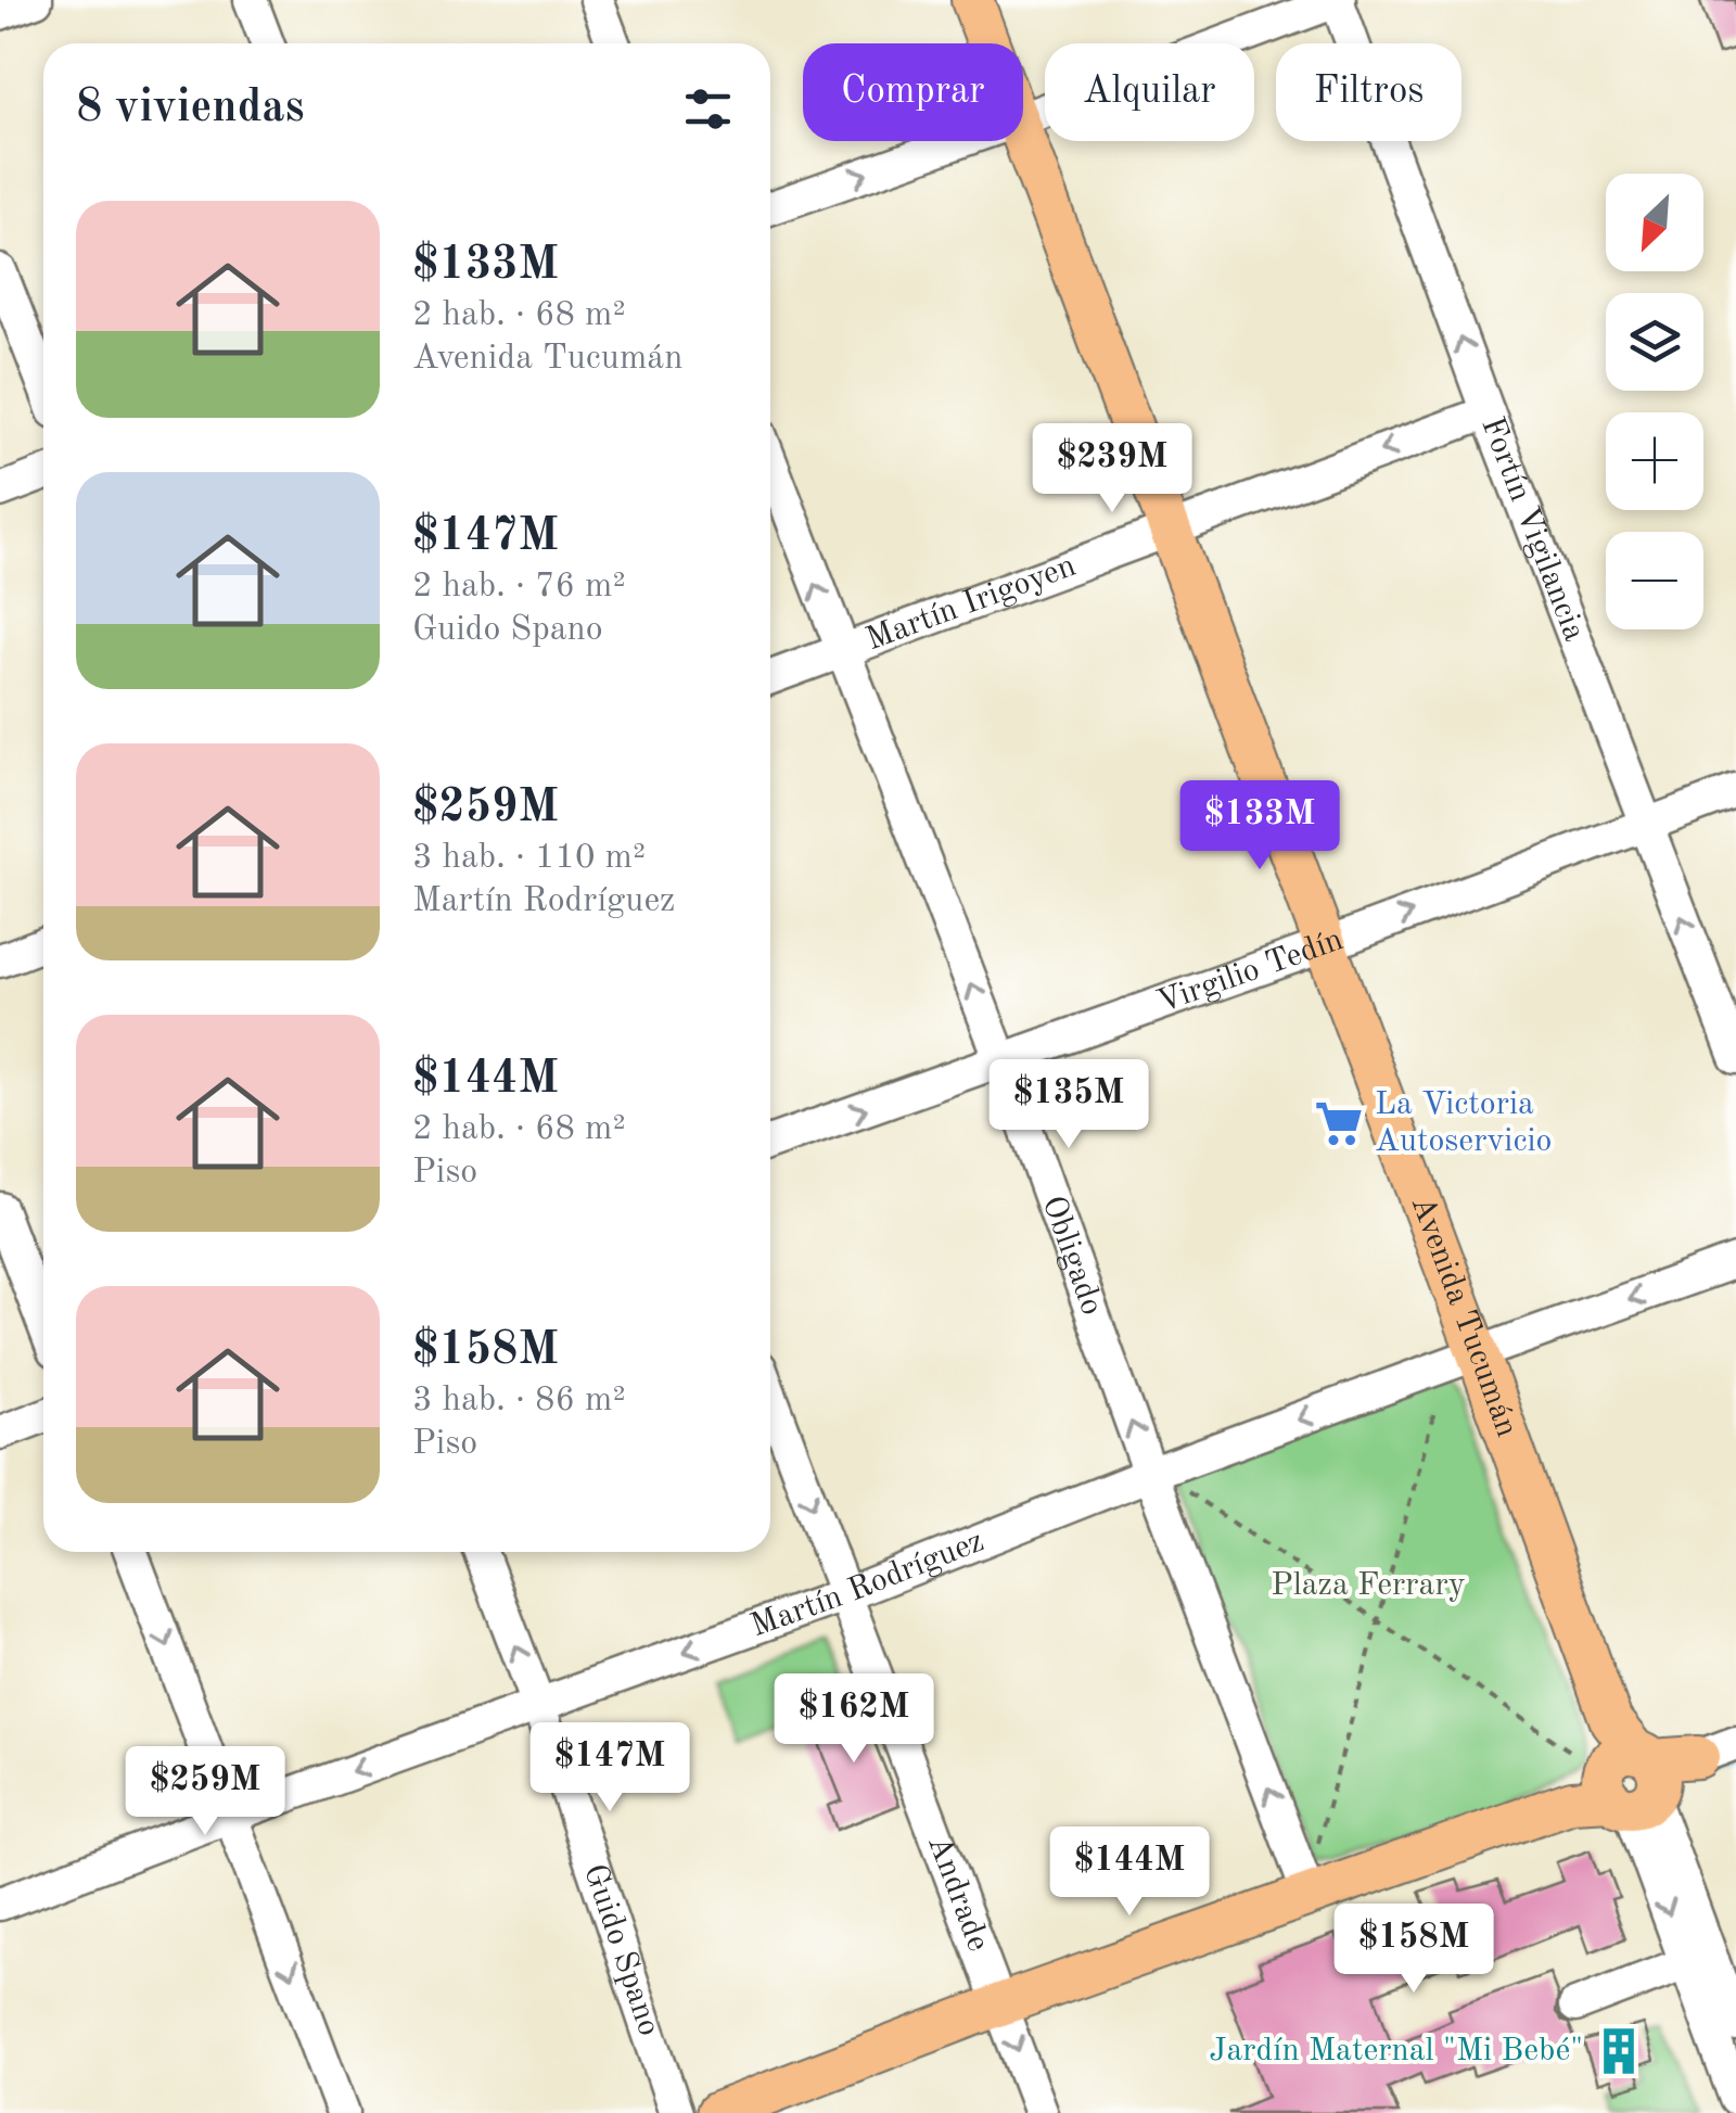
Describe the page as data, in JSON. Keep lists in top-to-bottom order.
{
  "streets": {
    "main road": ["Avenida Tucumán"],
    "street": [
      "Fortín Vigilancia",
      "Martín Irigoyen",
      "Virgilio Tedín",
      "Obligado",
      "Martín Rodríguez",
      "Andrade",
      "Guido Spano"
    ]
  },
  "crossings": [
    ["Fortín Vigilancia", "Martín Irigoyen"],
    ["Fortín Vigilancia", "Virgilio Tedín"],
    ["Martín Irigoyen", "Obligado"],
    ["Martín Irigoyen", "Avenida Tucumán"],
    ["Virgilio Tedín", "Obligado"],
    ["Virgilio Tedín", "Avenida Tucumán"],
    ["Obligado", "Martín Rodríguez"],
    ["Avenida Tucumán", "Martín Rodríguez"],
    ["Martín Rodríguez", "Andrade"],
    ["Martín Rodríguez", "Guido Spano"]
  ],
  "one_way": [
    "Fortín Vigilancia",
    "Martín Irigoyen",
    "Virgilio Tedín",
    "Obligado",
    "Martín Rodríguez",
    "Andrade"
  ],
  "parks": ["Plaza Ferrary"],
  "places": {
    "supermarket": ["La Victoria Autoservicio"],
    "building": ["Jardín Maternal \"Mi Bebé\""]
  },
  "north": "bottom left",
  "page": {
    "chip": ["Comprar", "Alquilar", "Filtros"],
    "heading": "8 viviendas",
    "map_buttons": ["+", "−"],
    "list": [
      {
        "name": "$133M",
        "note": "2 hab. · 68 m² · Avenida Tucumán"
      },
      {
        "name": "$147M",
        "note": "2 hab. · 76 m² · Guido Spano"
      },
      {
        "name": "$259M",
        "note": "3 hab. · 110 m² · Martín Rodríguez"
      },
      {
        "name": "$144M",
        "note": "2 hab. · 68 m² · Piso"
      },
      {
        "name": "$158M",
        "note": "3 hab. · 86 m² · Piso"
      }
    ],
    "price": [
      "$239M",
      "$133M",
      "$135M",
      "$162M",
      "$147M",
      "$259M",
      "$144M",
      "$158M"
    ]
  }
}
